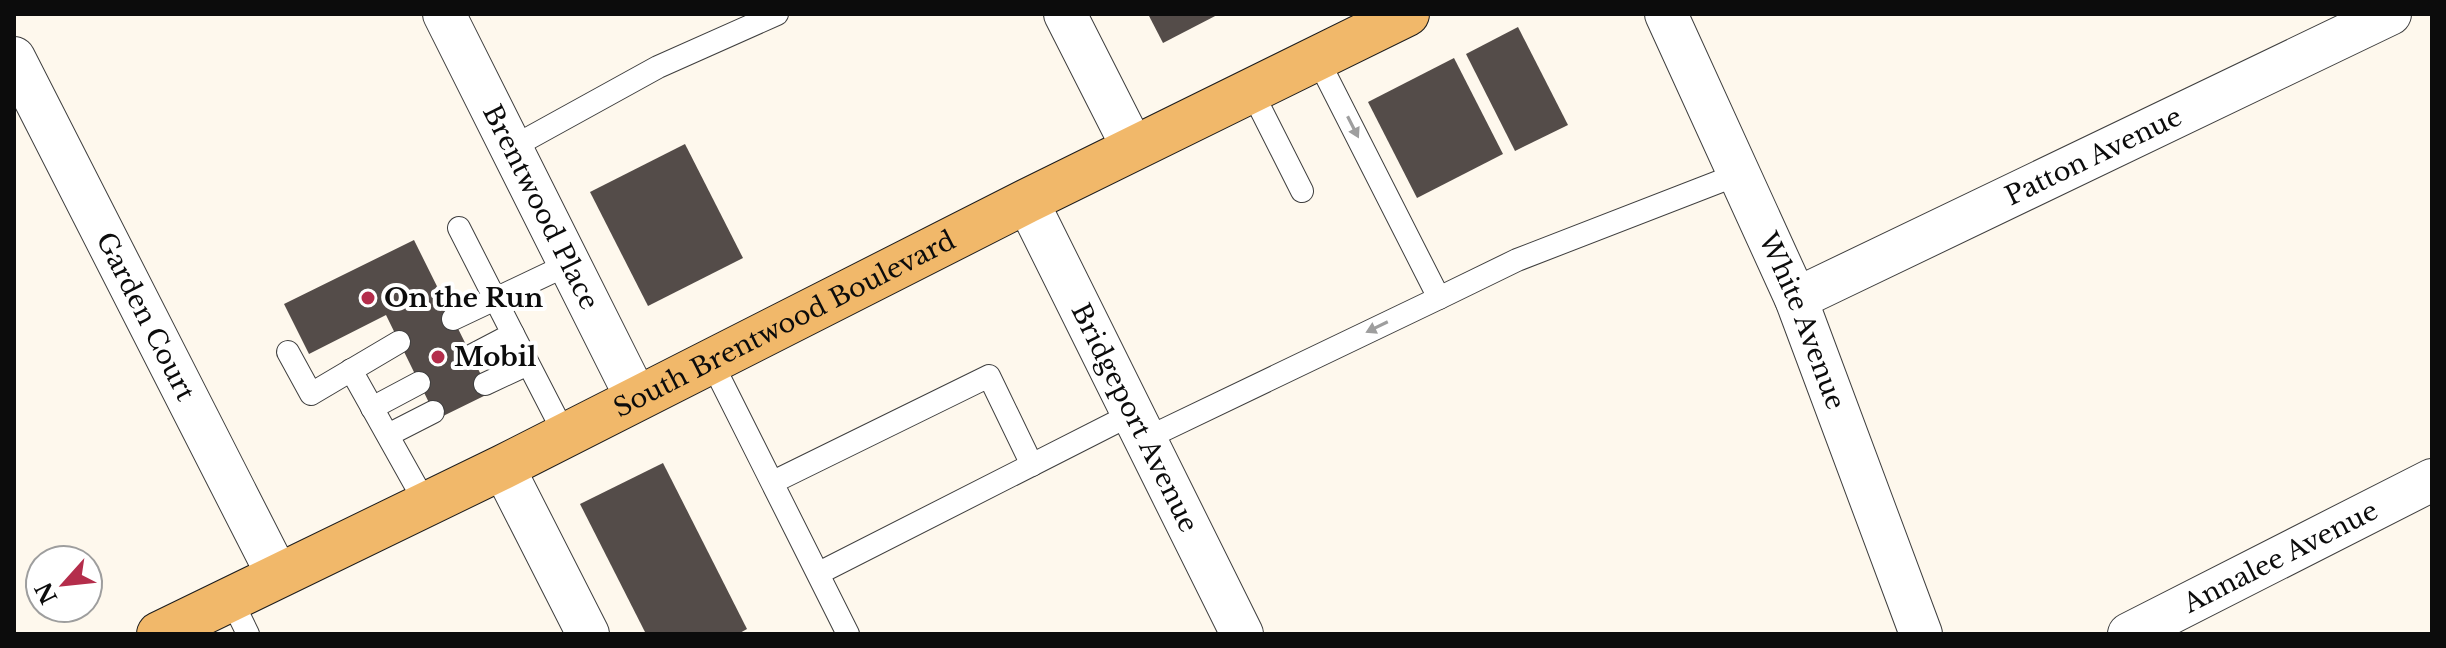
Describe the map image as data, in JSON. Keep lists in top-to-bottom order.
{
  "streets": {
    "main road": ["South Brentwood Boulevard"],
    "street": [
      "Patton Avenue",
      "Brentwood Place",
      "Garden Court",
      "White Avenue",
      "Bridgeport Avenue",
      "Annalee Avenue"
    ]
  },
  "crossings": [
    ["Patton Avenue", "White Avenue"],
    ["Brentwood Place", "South Brentwood Boulevard"],
    ["Garden Court", "South Brentwood Boulevard"],
    ["South Brentwood Boulevard", "Bridgeport Avenue"]
  ],
  "places": ["On the Run", "Mobil"],
  "north": "bottom left"
}
